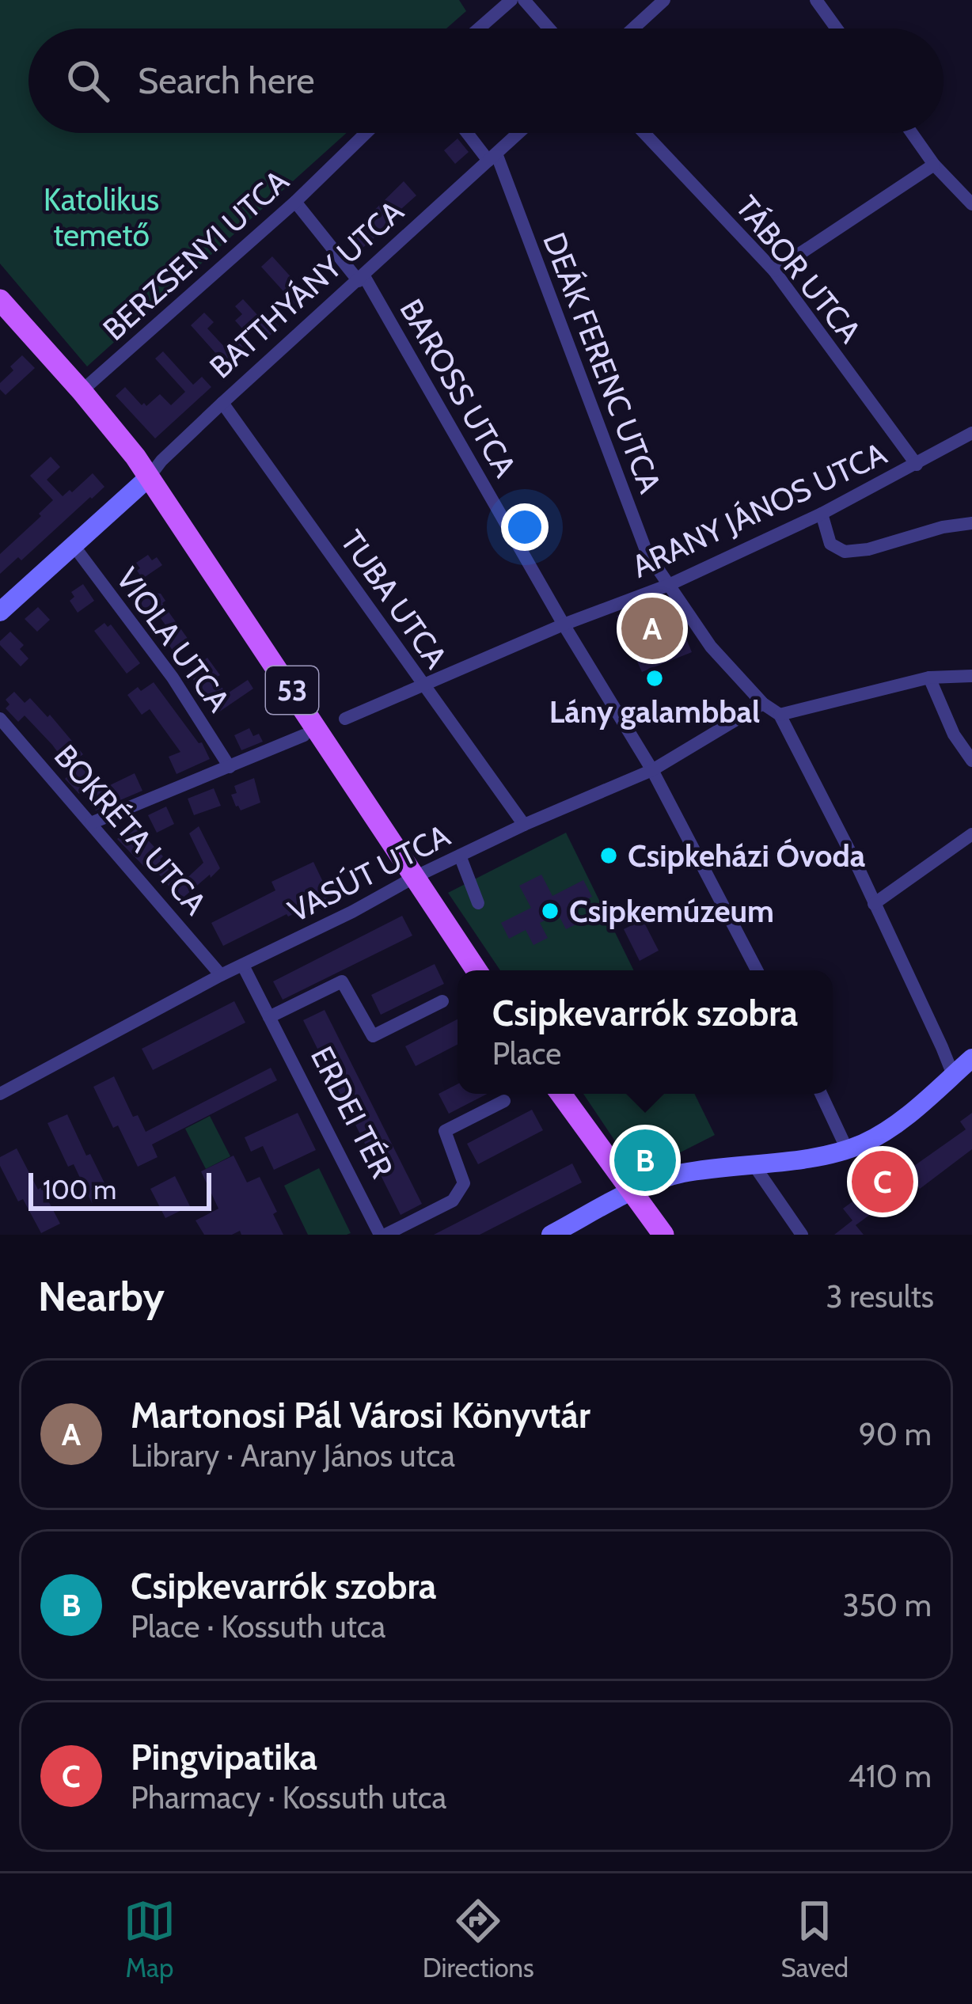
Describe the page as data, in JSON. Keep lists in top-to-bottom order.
{
  "streets": {
    "main road": ["BATTHYÁNY UTCA", "53"],
    "street": [
      "BERZSENYI UTCA",
      "TÁBOR UTCA",
      "DEÁK FERENC UTCA",
      "BAROSS UTCA",
      "ARANY JÁNOS UTCA",
      "TUBA UTCA",
      "VIOLA UTCA",
      "BOKRÉTA UTCA",
      "VASÚT UTCA",
      "ERDEI TÉR"
    ]
  },
  "crossings": [
    ["BERZSENYI UTCA", "BAROSS UTCA"],
    ["BERZSENYI UTCA", "53"],
    ["TÁBOR UTCA", "ARANY JÁNOS UTCA"],
    ["BATTHYÁNY UTCA", "DEÁK FERENC UTCA"],
    ["BATTHYÁNY UTCA", "BAROSS UTCA"],
    ["BATTHYÁNY UTCA", "TUBA UTCA"],
    ["BATTHYÁNY UTCA", "VIOLA UTCA"],
    ["BATTHYÁNY UTCA", "53"],
    ["DEÁK FERENC UTCA", "ARANY JÁNOS UTCA"],
    ["DEÁK FERENC UTCA", "VASÚT UTCA"],
    ["BAROSS UTCA", "ARANY JÁNOS UTCA"],
    ["BAROSS UTCA", "VASÚT UTCA"],
    ["ARANY JÁNOS UTCA", "TUBA UTCA"],
    ["TUBA UTCA", "VASÚT UTCA"],
    ["53", "VASÚT UTCA"],
    ["BOKRÉTA UTCA", "VASÚT UTCA"],
    ["VASÚT UTCA", "ERDEI TÉR"]
  ],
  "parks": ["Katolikus temető"],
  "places": ["Lány galambbal", "Csipkeházi Óvoda", "Csipkemúzeum"],
  "scale_bar": "100 m",
  "page": {
    "search": "Search here",
    "pins": ["A", "B", "C"],
    "popup": ["Csipkevarrók szobra", "Place"],
    "scale": "100 m",
    "heading": ["Nearby", "3 results"],
    "list": [
      {
        "mark": "A",
        "name": "Martonosi Pál Városi Könyvtár",
        "note": "Library · Arany János utca",
        "value": "90 m"
      },
      {
        "mark": "B",
        "name": "Csipkevarrók szobra",
        "note": "Place · Kossuth utca",
        "value": "350 m"
      },
      {
        "mark": "C",
        "name": "Pingvipatika",
        "note": "Pharmacy · Kossuth utca",
        "value": "410 m"
      }
    ],
    "nav": ["Map", "Directions", "Saved"]
  }
}
